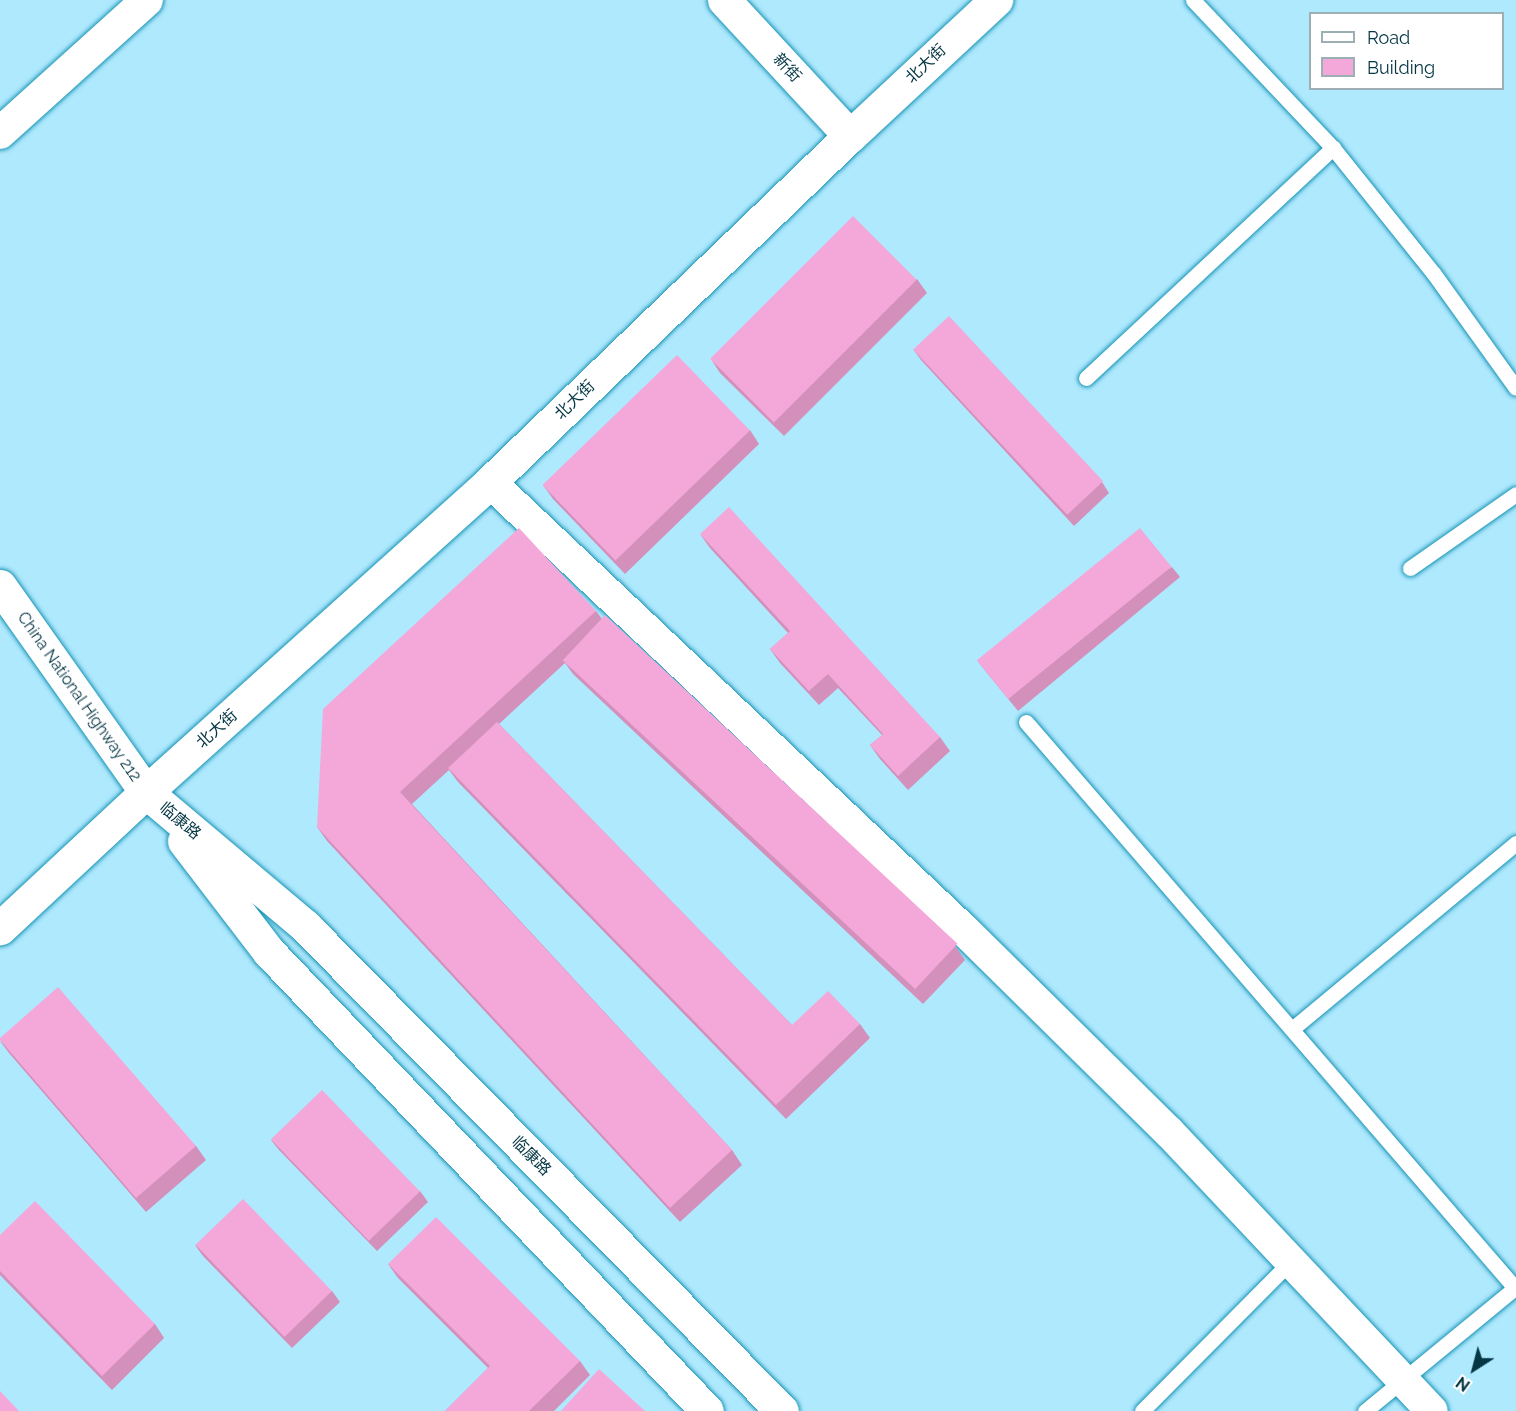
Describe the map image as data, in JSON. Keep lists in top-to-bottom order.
{
  "streets": {
    "main road": [
      "北大街",
      "新街",
      "China National Highway 212",
      "临康路"
    ]
  },
  "crossings": [
    ["北大街", "新街"],
    ["北大街", "China National Highway 212"],
    ["北大街", "临康路"],
    ["China National Highway 212", "临康路"]
  ],
  "legend": ["Road", "Building"],
  "north": "bottom left"
}
